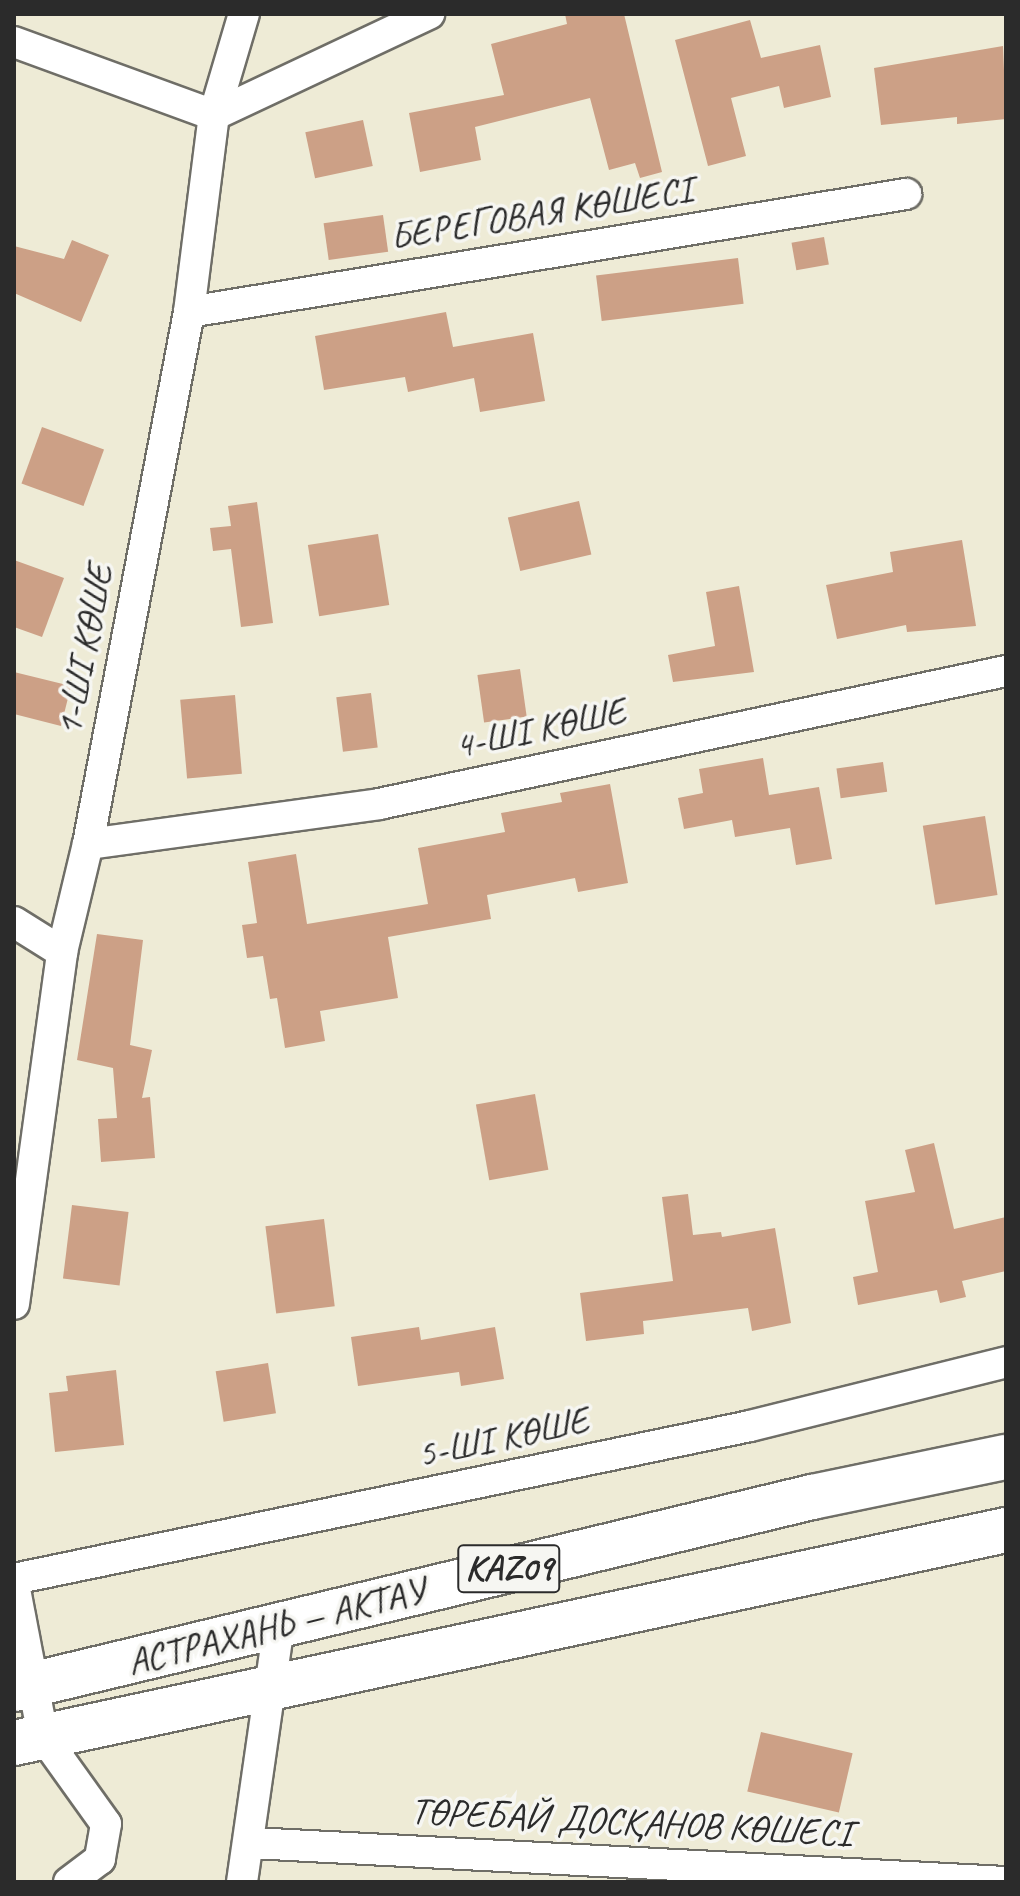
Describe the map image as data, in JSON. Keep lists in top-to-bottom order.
{
  "streets": {
    "highway": ["KAZ09", "АСТРАХАНЬ — АКТАУ"],
    "street": [
      "БЕРЕГОВАЯ КӨШЕСІ",
      "1-ШІ КӨШЕ",
      "4-ШI КӨШЕ",
      "5-ШI КӨШЕ",
      "ТӨРЕБАЙ ДОСҚАНОВ КӨШЕСІ"
    ]
  },
  "crossings": [
    ["БЕРЕГОВАЯ КӨШЕСІ", "1-ШІ КӨШЕ"],
    ["1-ШІ КӨШЕ", "4-ШI КӨШЕ"]
  ]
}
